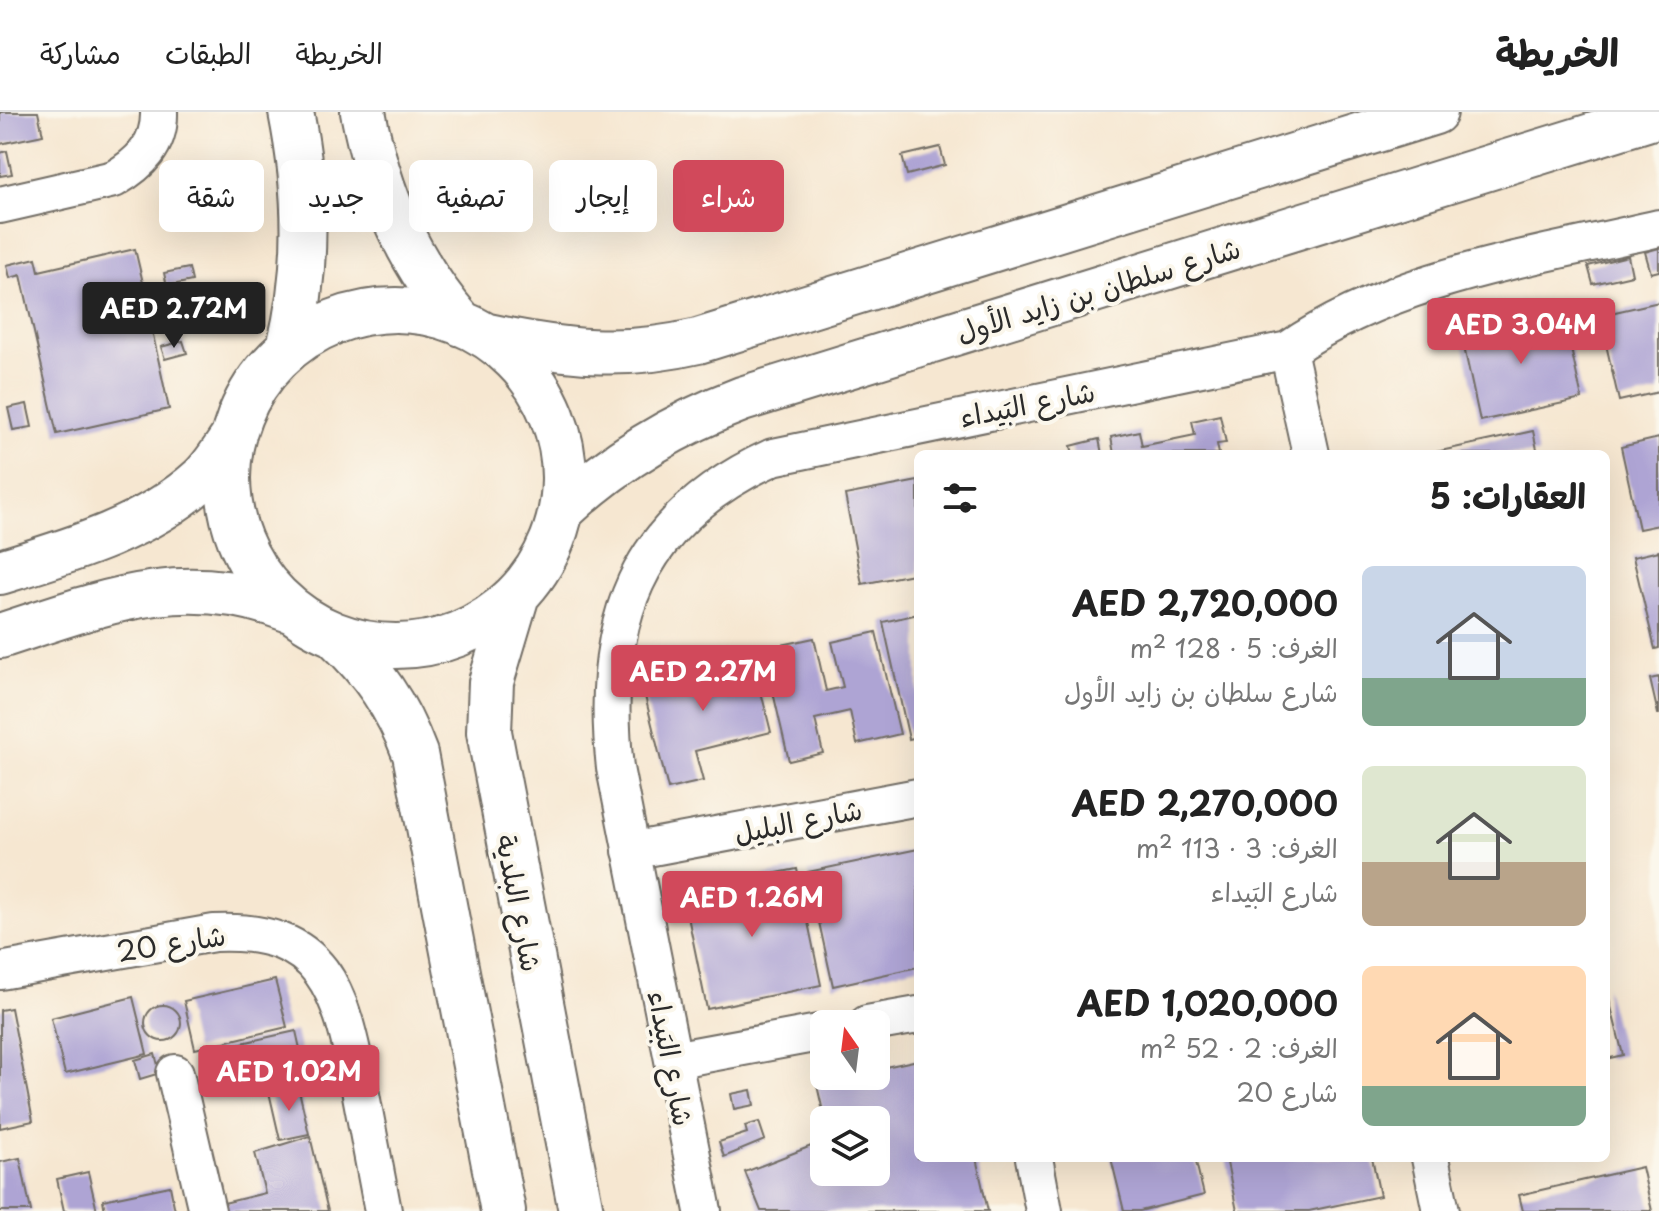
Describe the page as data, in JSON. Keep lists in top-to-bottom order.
{
  "streets": {
    "main road": ["شارع سلطان بن زايد الأول", "شارع البلدية"],
    "street": ["شارع البَيداء", "شارع البليل", "شارع 20"]
  },
  "crossings": [
    ["شارع البَيداء", "شارع البليل"]
  ],
  "north": "top",
  "page": {
    "header": "الخريطة",
    "nav": ["الخريطة", "الطبقات", "مشاركة"],
    "chip": [
      "شراء",
      "إيجار",
      "تصفية",
      "جديد",
      "شقة"
    ],
    "price": [
      "AED 2.72M",
      "AED 3.04M",
      "AED 2.27M",
      "AED 1.26M",
      "AED 1.02M"
    ],
    "heading": "العقارات: 5",
    "list": [
      {
        "name": "AED 2,720,000",
        "note": "الغرف: 5 · 128 m² · شارع سلطان بن زايد الأول"
      },
      {
        "name": "AED 2,270,000",
        "note": "الغرف: 3 · 113 m² · شارع البَيداء"
      },
      {
        "name": "AED 1,020,000",
        "note": "الغرف: 2 · 52 m² · شارع 20"
      }
    ]
  }
}
